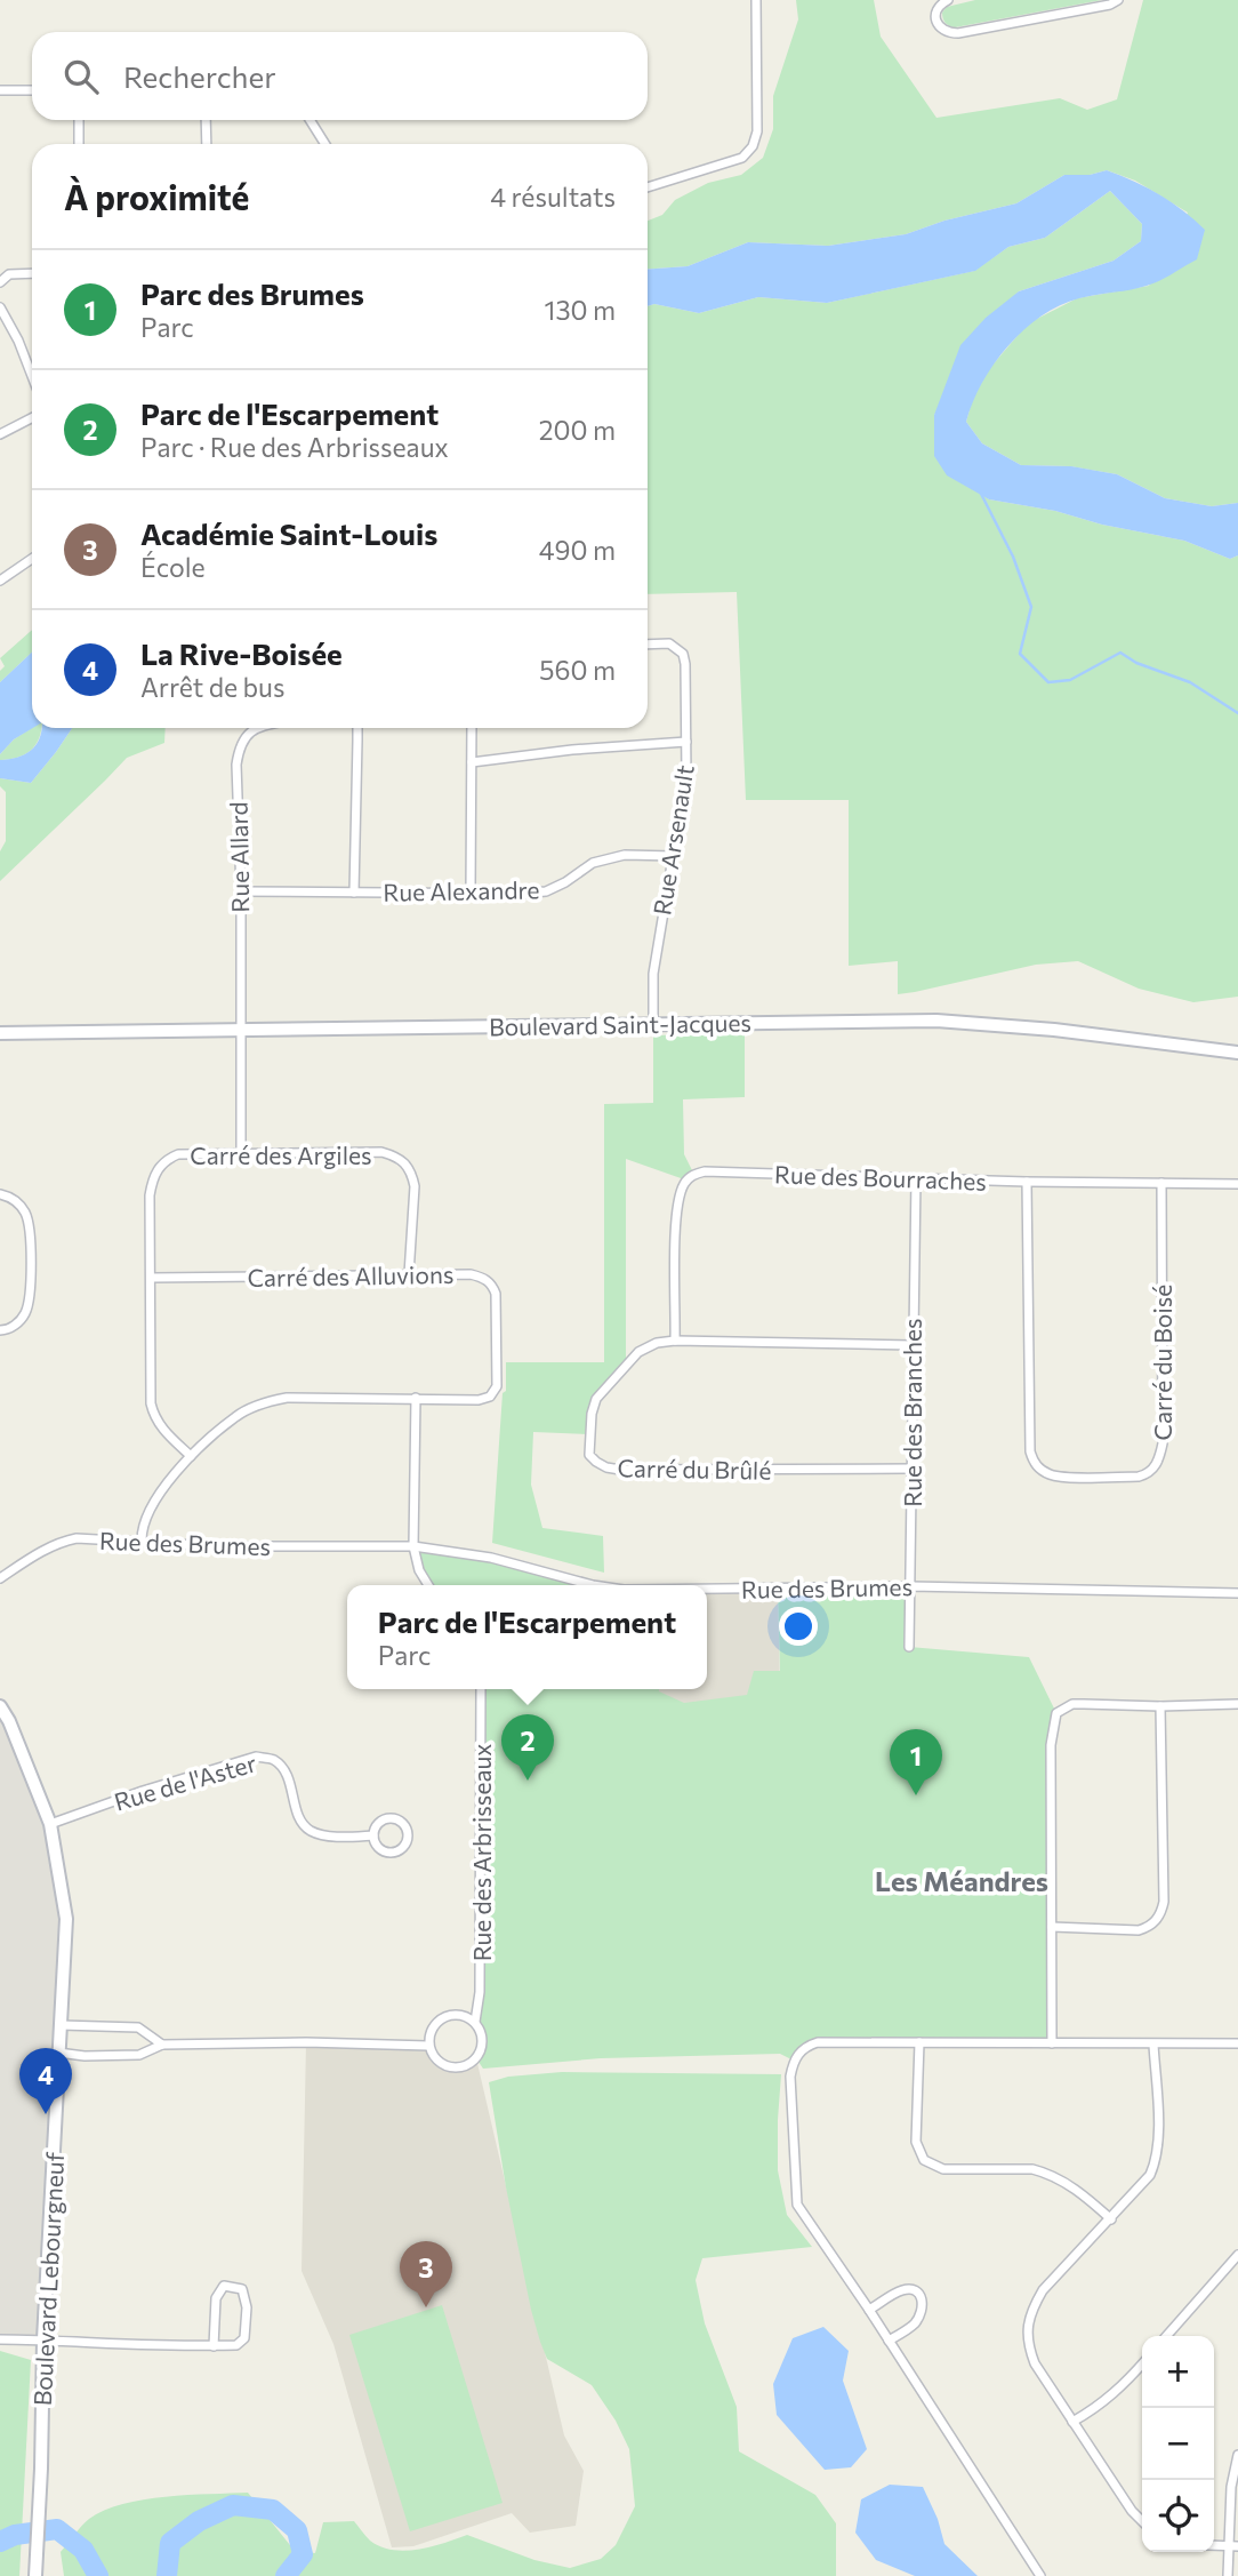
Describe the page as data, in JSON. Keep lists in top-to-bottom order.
{
  "streets": {
    "street": [
      "Rue Arsenault",
      "Rue Allard",
      "Rue Alexandre",
      "Boulevard Saint-Jacques",
      "Carré des Argiles",
      "Rue des Bourraches",
      "Carré des Alluvions",
      "Carré du Boisé",
      "Rue des Branches",
      "Carré du Brûlé",
      "Rue des Brumes",
      "Rue de l'Aster",
      "Rue des Arbrisseaux",
      "Boulevard Lebourgneuf"
    ]
  },
  "crossings": [
    ["Rue Arsenault", "Rue Alexandre"],
    ["Rue Arsenault", "Boulevard Saint-Jacques"],
    ["Rue Allard", "Rue Alexandre"],
    ["Rue Allard", "Boulevard Saint-Jacques"],
    ["Rue Allard", "Carré des Argiles"],
    ["Carré des Argiles", "Carré des Alluvions"],
    ["Rue des Bourraches", "Carré du Boisé"],
    ["Rue des Bourraches", "Rue des Branches"],
    ["Rue des Bourraches", "Carré du Brûlé"],
    ["Carré des Alluvions", "Rue des Brumes"],
    ["Rue des Branches", "Carré du Brûlé"],
    ["Rue des Branches", "Rue des Brumes"],
    ["Rue de l'Aster", "Boulevard Lebourgneuf"]
  ],
  "districts": ["Les Méandres"],
  "page": {
    "search": "Rechercher",
    "heading": ["À proximité", "4 résultats"],
    "list": [
      {
        "mark": "1",
        "name": "Parc des Brumes",
        "note": "Parc",
        "value": "130 m"
      },
      {
        "mark": "2",
        "name": "Parc de l'Escarpement",
        "note": "Parc · Rue des Arbrisseaux",
        "value": "200 m"
      },
      {
        "mark": "3",
        "name": "Académie Saint-Louis",
        "note": "École",
        "value": "490 m"
      },
      {
        "mark": "4",
        "name": "La Rive-Boisée",
        "note": "Arrêt de bus",
        "value": "560 m"
      }
    ],
    "popup": ["Parc de l'Escarpement", "Parc"],
    "pins": [
      "2",
      "1",
      "4",
      "3"
    ],
    "map_buttons": ["+", "−"]
  }
}
